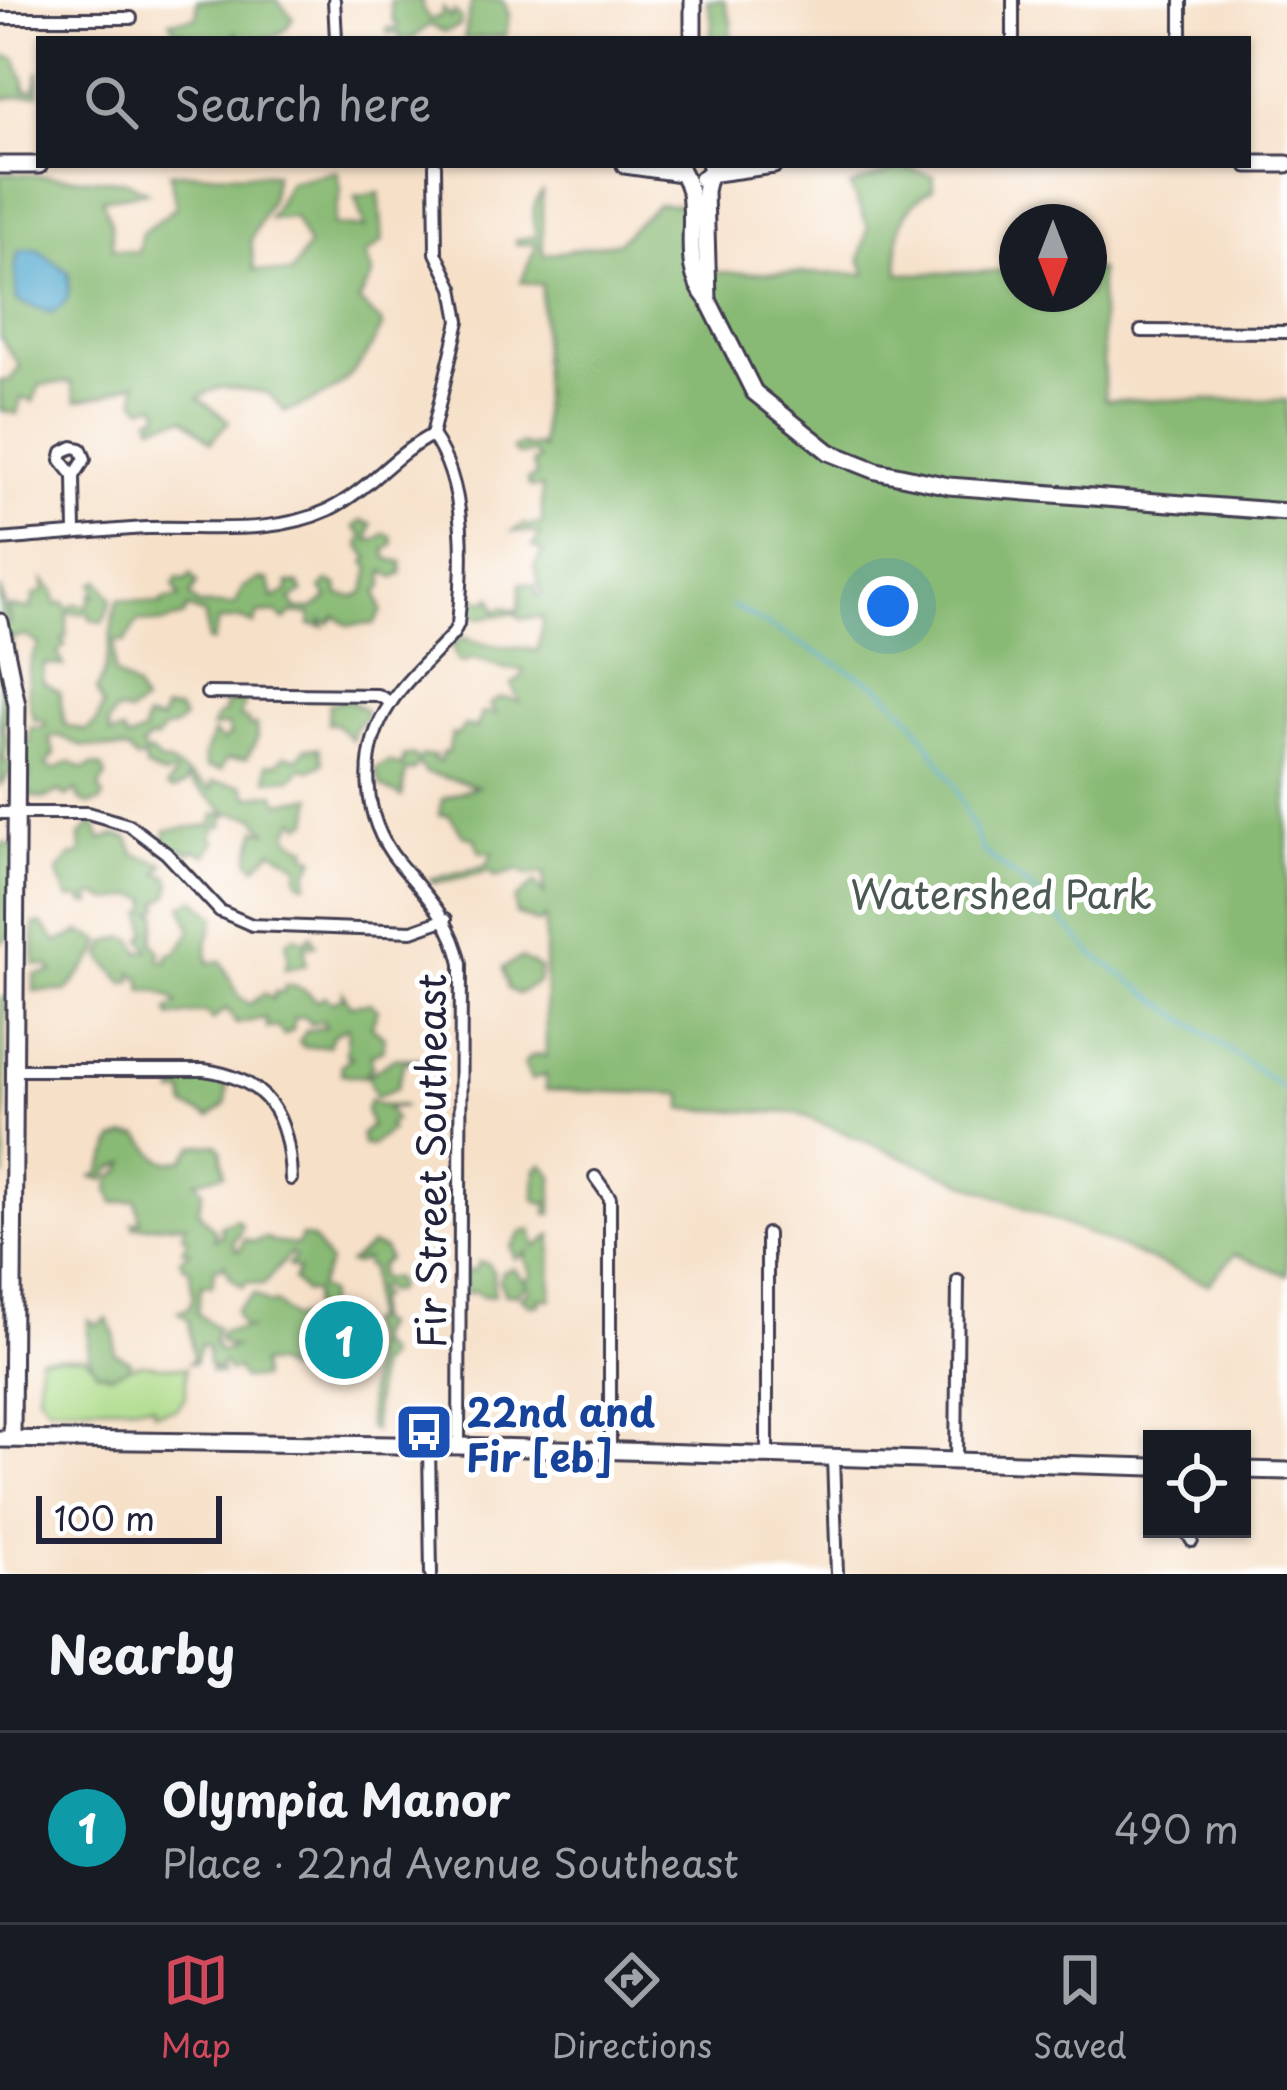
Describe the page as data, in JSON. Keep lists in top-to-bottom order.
{
  "streets": {
    "street": ["Fir Street Southeast"]
  },
  "parks": ["Watershed Park"],
  "places": {
    "bus stop": ["22nd and Fir [eb]"]
  },
  "scale_bar": "100 m",
  "north": "bottom",
  "page": {
    "search": "Search here",
    "pins": "1",
    "scale": "100 m",
    "heading": "Nearby",
    "list": [
      {
        "mark": "1",
        "name": "Olympia Manor",
        "note": "Place · 22nd Avenue Southeast",
        "value": "490 m"
      }
    ],
    "nav": ["Map", "Directions", "Saved"]
  }
}
